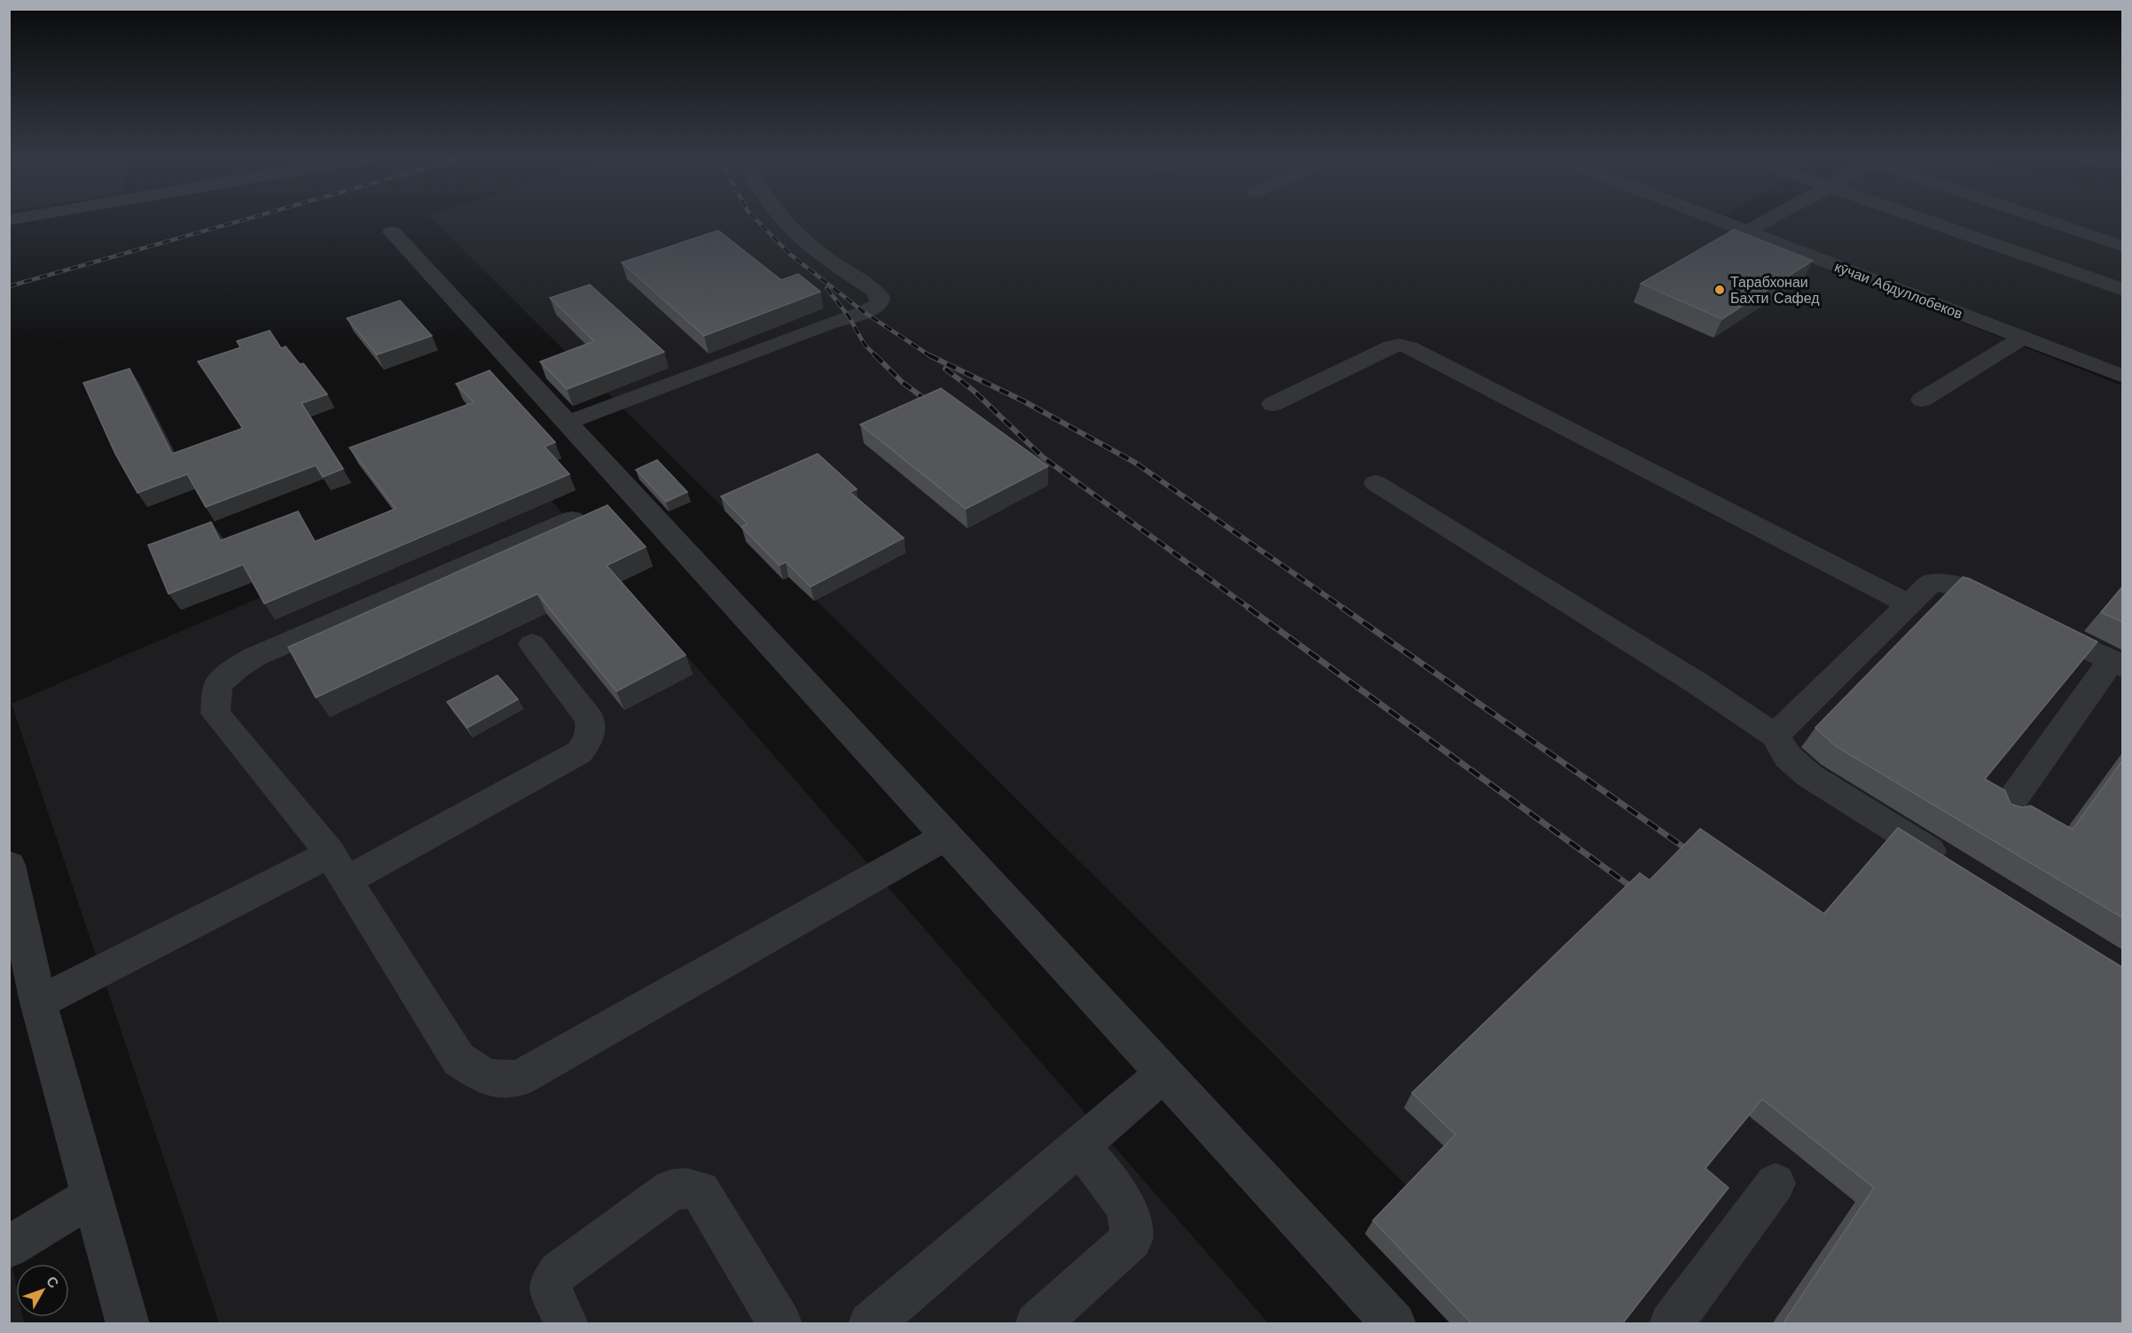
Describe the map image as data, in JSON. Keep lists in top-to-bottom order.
{
  "streets": {
    "street": ["кӯчаи Абдуллобеков"]
  },
  "places": ["Тарабхонаи Бахти Сафед"],
  "north": "top right"
}
